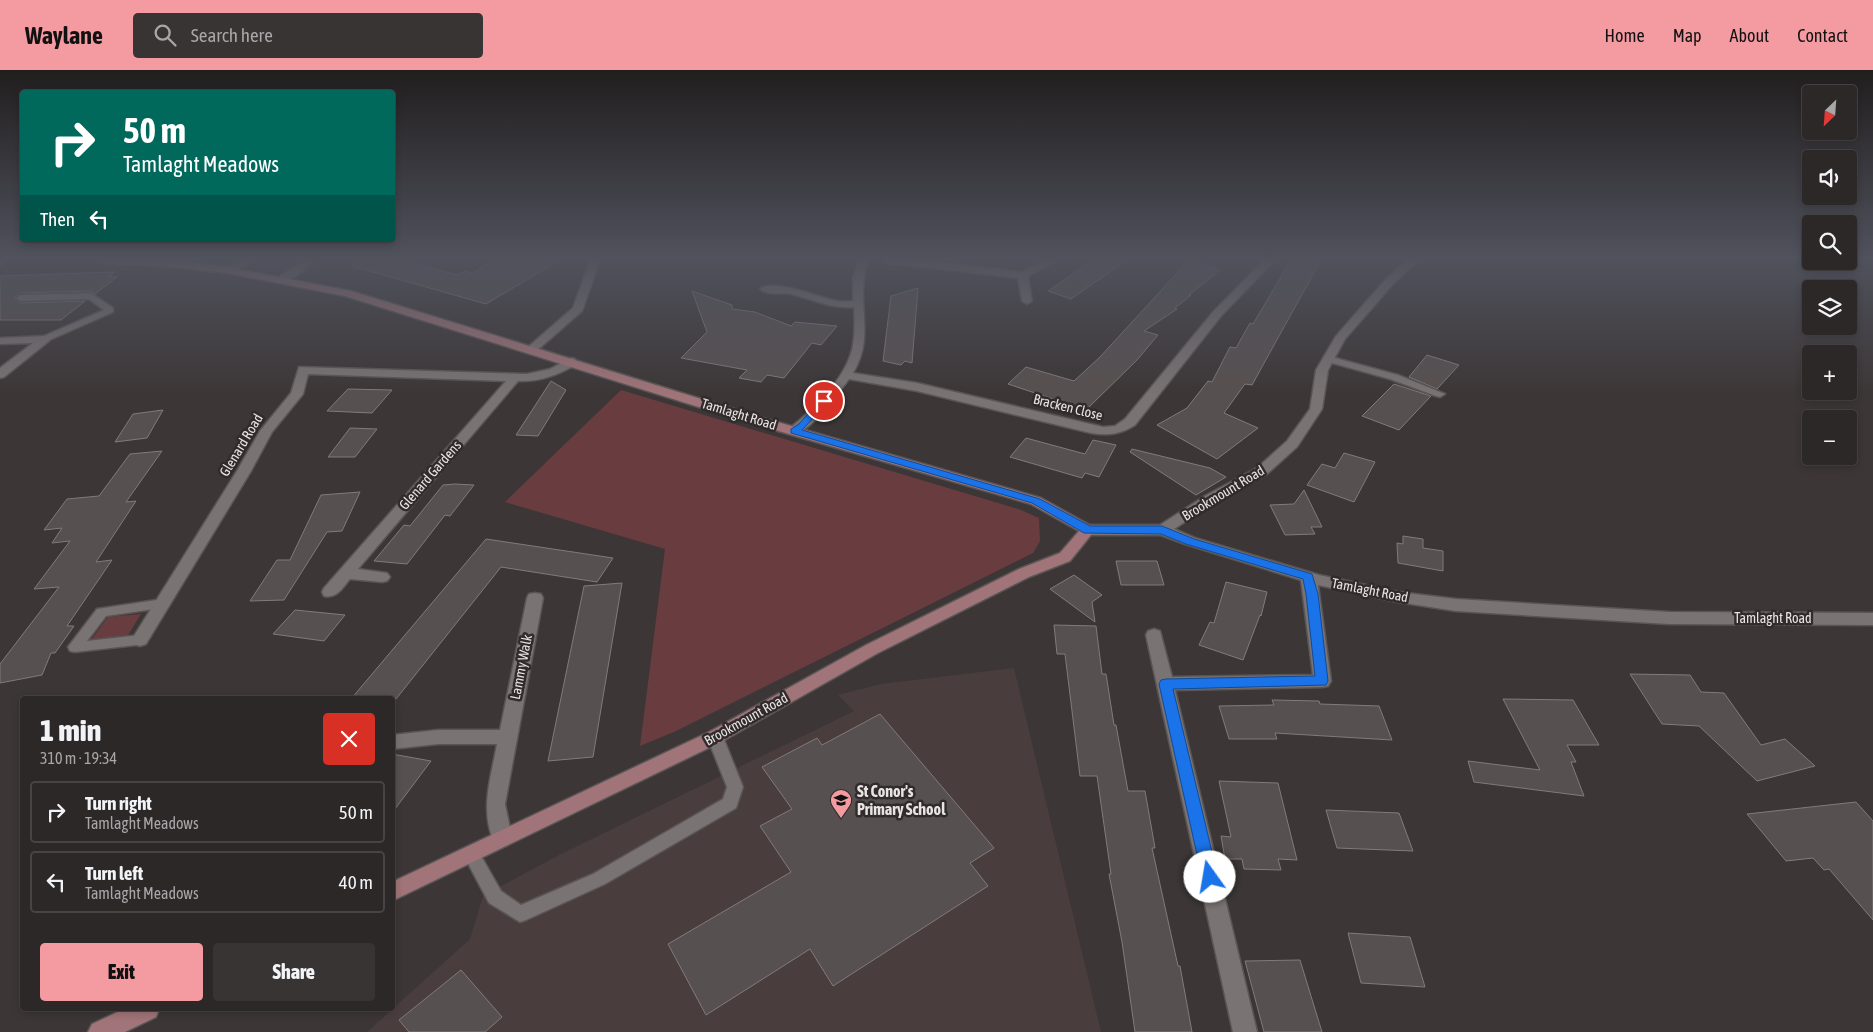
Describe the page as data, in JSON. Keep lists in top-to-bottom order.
{
  "streets": {
    "street": [
      "Bracken Close",
      "Tamlaght Road",
      "Glenard Road",
      "Glenard Gardens",
      "Brookmount Road",
      "Lammy Walk"
    ]
  },
  "crossings": [
    ["Tamlaght Road", "Glenard Road"],
    ["Tamlaght Road", "Brookmount Road"],
    ["Glenard Road", "Glenard Gardens"],
    ["Brookmount Road", "Lammy Walk"]
  ],
  "places": {
    "school or university": ["St Conor's Primary School"]
  },
  "north": "bottom left",
  "page": {
    "header": "Waylane",
    "search": "Search here",
    "nav": [
      "Home",
      "Map",
      "About",
      "Contact"
    ],
    "map_buttons": ["+", "−"],
    "turn": ["50 m", "Tamlaght Meadows"],
    "then": "Then",
    "heading": ["1 min", "310 m · 19:34"],
    "list": [
      {
        "name": "Turn right",
        "note": "Tamlaght Meadows",
        "value": "50 m"
      },
      {
        "name": "Turn left",
        "note": "Tamlaght Meadows",
        "value": "40 m"
      }
    ],
    "buttons": ["Exit", "Share"]
  }
}
